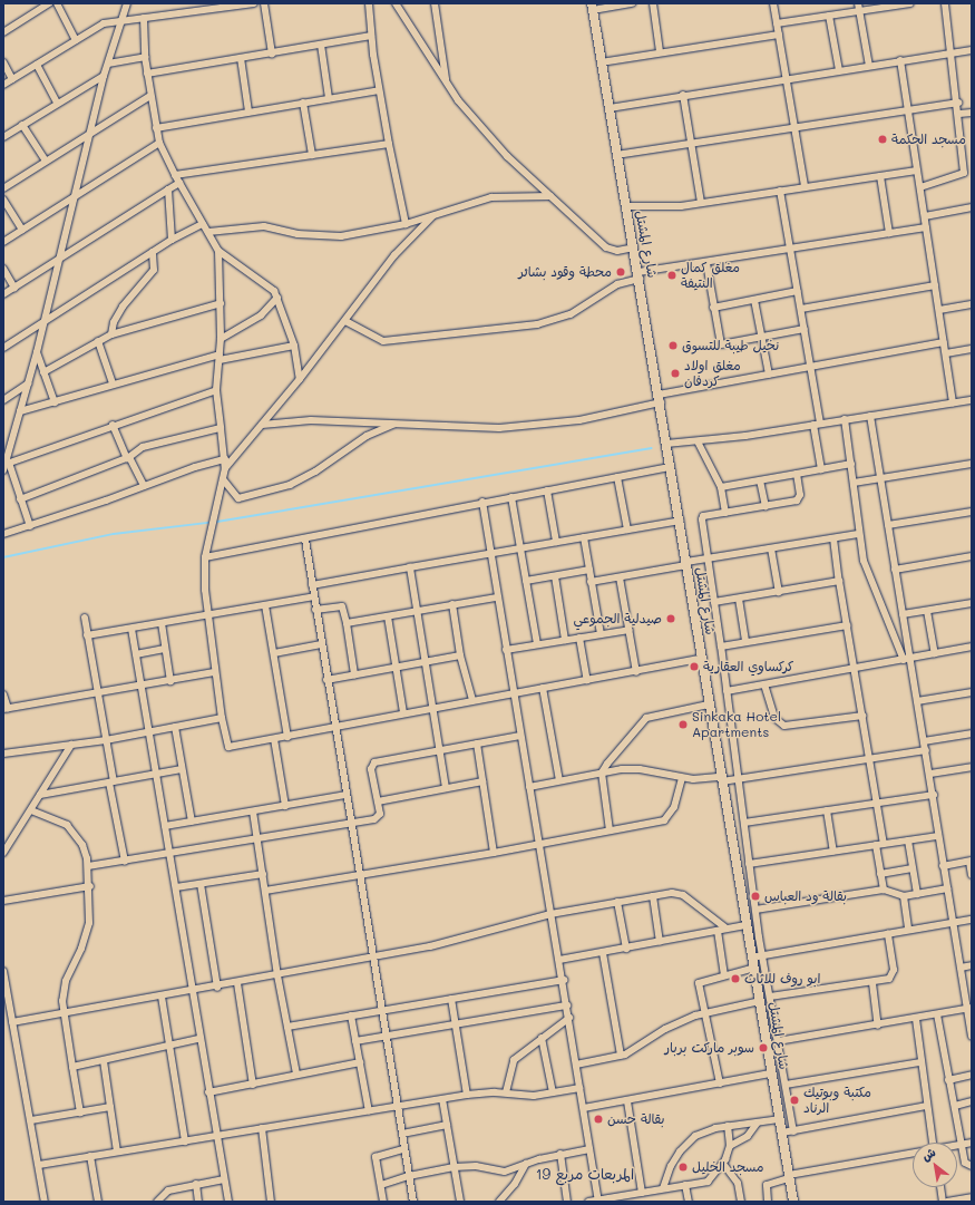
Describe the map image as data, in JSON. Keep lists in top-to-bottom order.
{
  "streets": {
    "street": ["شارع المشتل"]
  },
  "districts": ["المربعات مربع 19"],
  "places": [
    "مسجد الحكمة",
    "محطة وقود بشائر",
    "مغلق كمال النتيفة",
    "نخيل طيبة للتسوق",
    "مغلق اولاد كردفان",
    "صيدلية الجموعي",
    "كركساوي العقارية",
    "Sinkaka Hotel Apartments",
    "بقالة ود العباس",
    "ابو روف للاثاث",
    "سوبر ماركت بربار",
    "مكتبة وبوتيك الرناد",
    "بقالة حسن",
    "مسجد الخليل"
  ],
  "north": "top left"
}
